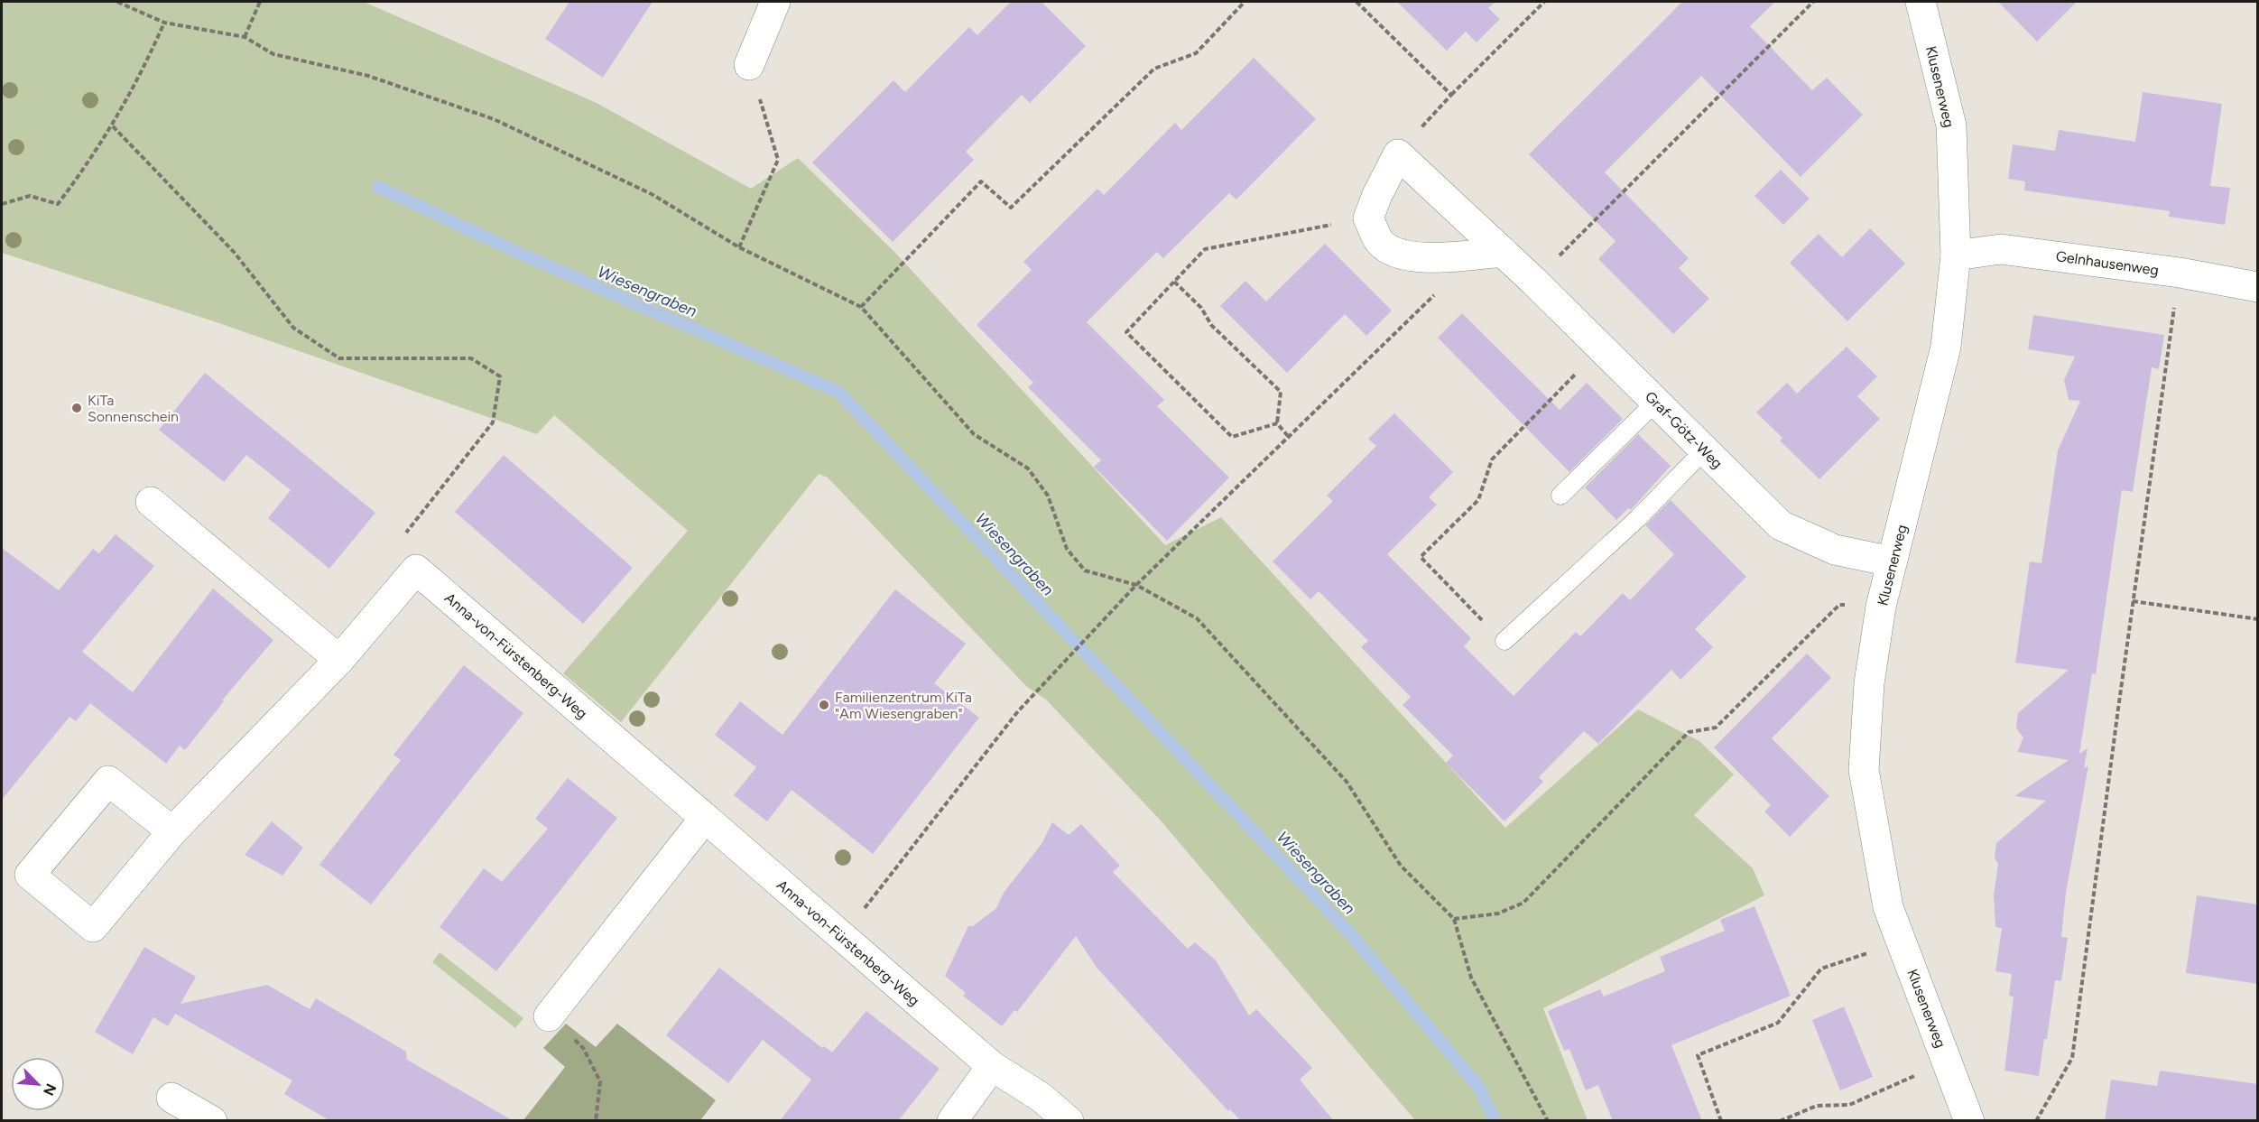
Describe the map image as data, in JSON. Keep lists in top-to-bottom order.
{
  "streets": {
    "street": [
      "Klusenerweg",
      "Gelnhausenweg",
      "Graf-Götz-Weg",
      "Anna-von-Fürstenberg-Weg"
    ]
  },
  "crossings": [
    ["Klusenerweg", "Gelnhausenweg"],
    ["Klusenerweg", "Graf-Götz-Weg"]
  ],
  "water": ["Wiesengraben"],
  "places": ["KiTa Sonnenschein", "Familienzentrum KiTa \"Am Wiesengraben\""],
  "north": "bottom right"
}
